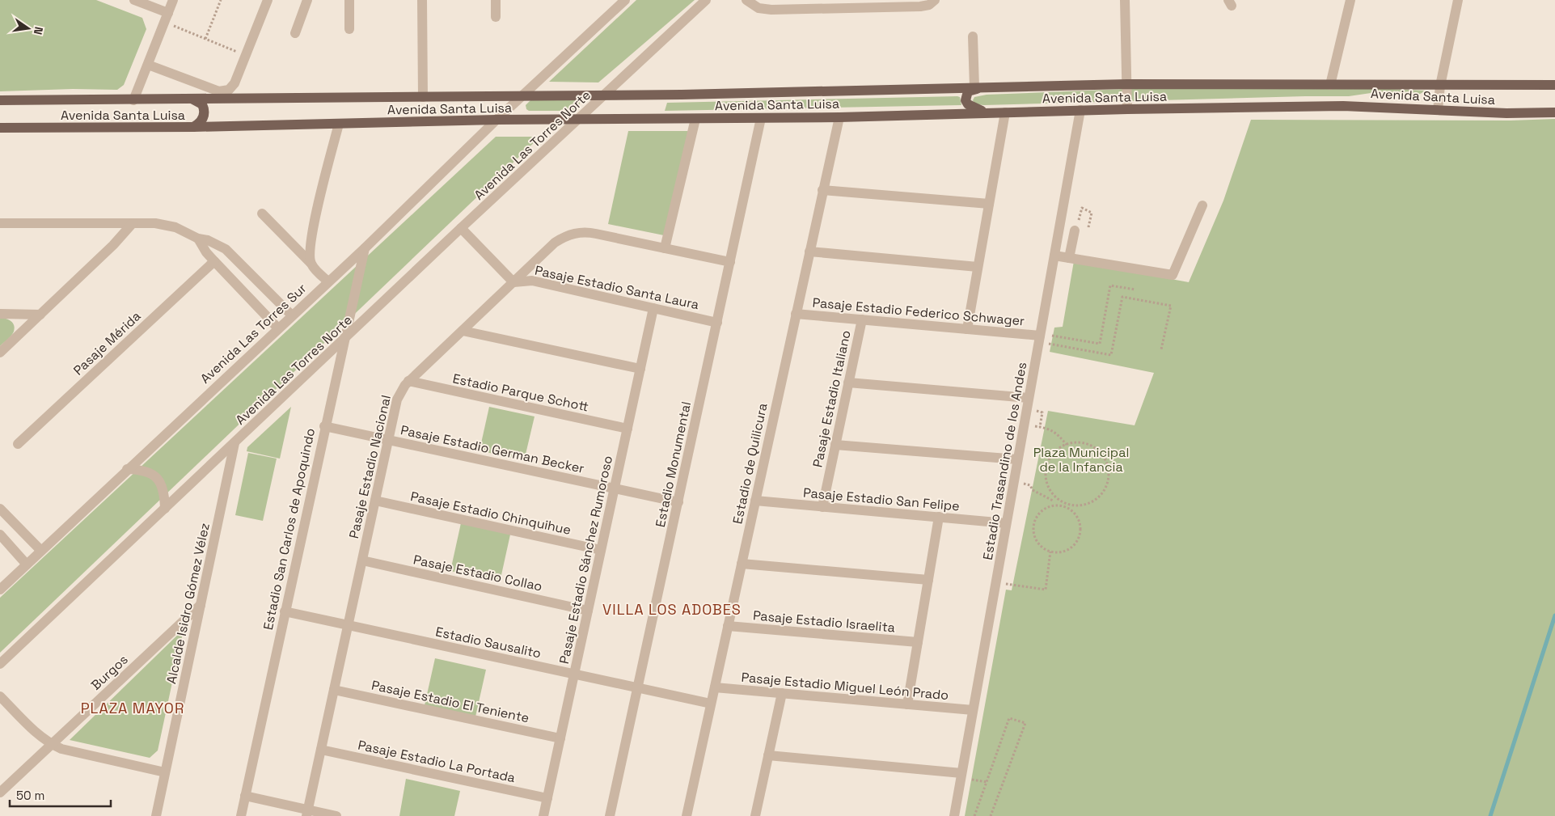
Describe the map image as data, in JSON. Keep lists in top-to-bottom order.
{
  "streets": {
    "main road": ["Avenida Santa Luisa"],
    "street": [
      "Avenida Las Torres Norte",
      "Pasaje Estadio Santa Laura",
      "Pasaje Estadio Federico Schwager",
      "Avenida Las Torres Sur",
      "Pasaje Mérida",
      "Estadio Parque Schott",
      "Pasaje Estadio Italiano",
      "Pasaje Estadio German Becker",
      "Estadio Trasandino de los Andes",
      "Estadio de Quilicura",
      "Estadio Monumental",
      "Pasaje Estadio Nacional",
      "Pasaje Estadio San Felipe",
      "Pasaje Estadio Chinquihue",
      "Estadio San Carlos de Apoquindo",
      "Pasaje Estadio Sánchez Rumoroso",
      "Pasaje Estadio Collao",
      "Alcalde Isidro Gómez Vélez",
      "Pasaje Estadio Israelita",
      "Estadio Sausalito",
      "Burgos",
      "Pasaje Estadio Miguel León Prado",
      "Pasaje Estadio El Teniente",
      "Pasaje Estadio La Portada"
    ]
  },
  "crossings": [
    ["Avenida Santa Luisa", "Avenida Las Torres Norte"],
    ["Avenida Santa Luisa", "Avenida Las Torres Sur"],
    ["Avenida Santa Luisa", "Estadio Trasandino de los Andes"],
    ["Avenida Santa Luisa", "Estadio de Quilicura"],
    ["Avenida Santa Luisa", "Estadio Monumental"],
    ["Avenida Las Torres Norte", "Estadio San Carlos de Apoquindo"],
    ["Avenida Las Torres Norte", "Alcalde Isidro Gómez Vélez"],
    ["Pasaje Estadio Santa Laura", "Estadio Monumental"],
    ["Pasaje Estadio Santa Laura", "Pasaje Estadio Nacional"],
    ["Pasaje Estadio Santa Laura", "Pasaje Estadio Sánchez Rumoroso"],
    ["Pasaje Estadio Federico Schwager", "Pasaje Estadio Italiano"],
    ["Pasaje Estadio Federico Schwager", "Estadio Trasandino de los Andes"],
    ["Pasaje Estadio Federico Schwager", "Estadio de Quilicura"],
    ["Avenida Las Torres Sur", "Estadio San Carlos de Apoquindo"],
    ["Estadio Parque Schott", "Pasaje Estadio Nacional"],
    ["Estadio Parque Schott", "Pasaje Estadio Sánchez Rumoroso"],
    ["Pasaje Estadio Italiano", "Pasaje Estadio San Felipe"],
    ["Pasaje Estadio German Becker", "Estadio Monumental"],
    ["Pasaje Estadio German Becker", "Pasaje Estadio Nacional"],
    ["Pasaje Estadio German Becker", "Estadio San Carlos de Apoquindo"],
    ["Pasaje Estadio German Becker", "Pasaje Estadio Sánchez Rumoroso"],
    ["Estadio Trasandino de los Andes", "Pasaje Estadio San Felipe"],
    ["Estadio Trasandino de los Andes", "Pasaje Estadio Miguel León Prado"],
    ["Estadio de Quilicura", "Pasaje Estadio San Felipe"],
    ["Estadio de Quilicura", "Pasaje Estadio Israelita"],
    ["Estadio de Quilicura", "Estadio Sausalito"],
    ["Estadio de Quilicura", "Pasaje Estadio Miguel León Prado"],
    ["Estadio Monumental", "Pasaje Estadio Nacional"],
    ["Estadio Monumental", "Estadio Sausalito"],
    ["Pasaje Estadio Nacional", "Pasaje Estadio Chinquihue"],
    ["Pasaje Estadio Nacional", "Pasaje Estadio Collao"],
    ["Pasaje Estadio Nacional", "Estadio Sausalito"],
    ["Pasaje Estadio Nacional", "Pasaje Estadio El Teniente"],
    ["Pasaje Estadio Nacional", "Pasaje Estadio La Portada"],
    ["Pasaje Estadio Chinquihue", "Pasaje Estadio Sánchez Rumoroso"],
    ["Estadio San Carlos de Apoquindo", "Estadio Sausalito"],
    ["Pasaje Estadio Sánchez Rumoroso", "Pasaje Estadio Collao"],
    ["Pasaje Estadio Sánchez Rumoroso", "Estadio Sausalito"],
    ["Pasaje Estadio Sánchez Rumoroso", "Pasaje Estadio El Teniente"],
    ["Pasaje Estadio Sánchez Rumoroso", "Pasaje Estadio La Portada"],
    ["Alcalde Isidro Gómez Vélez", "Burgos"]
  ],
  "districts": ["VILLA LOS ADOBES", "PLAZA MAYOR"],
  "parks": ["Plaza Municipal de la Infancia"],
  "scale_bar": "50 m",
  "north": "right"
}
